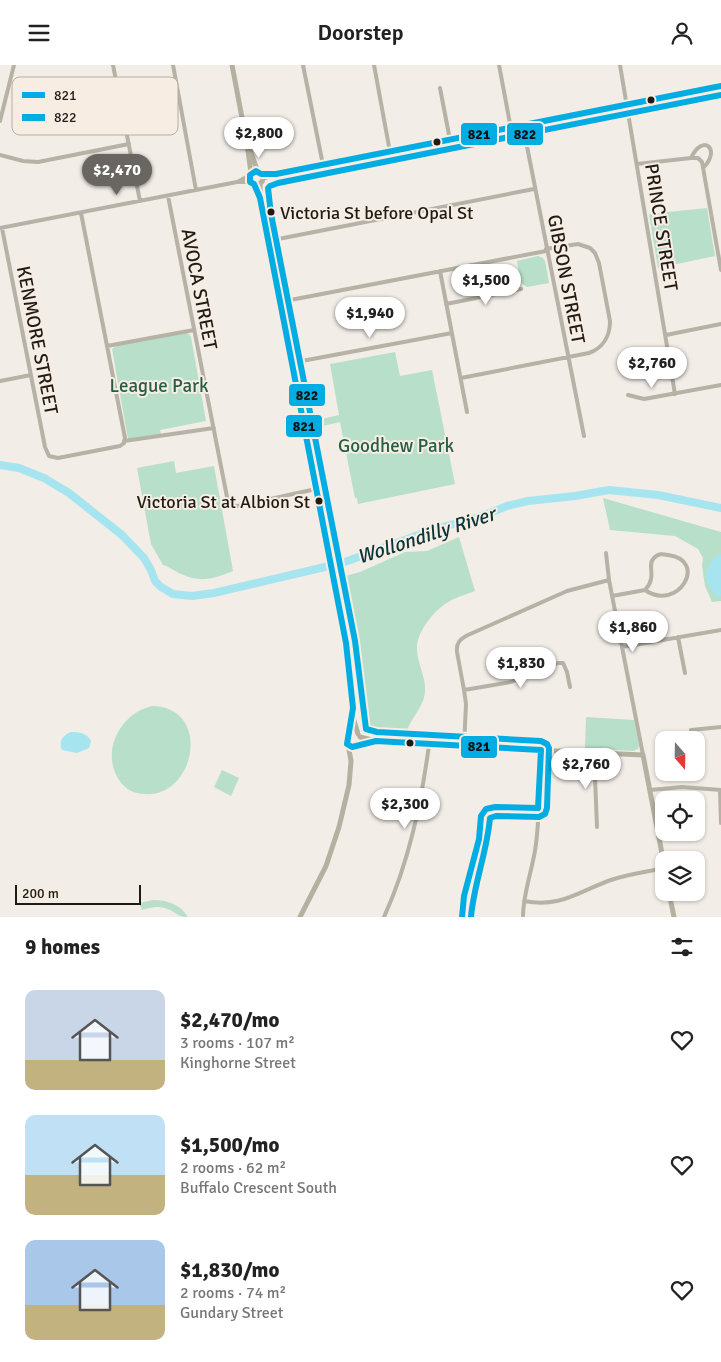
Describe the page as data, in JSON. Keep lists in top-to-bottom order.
{
  "streets": {
    "street": [
      "PRINCE STREET",
      "GIBSON STREET",
      "AVOCA STREET",
      "KENMORE STREET"
    ]
  },
  "water": ["Wollondilly River"],
  "parks": ["League Park", "Goodhew Park"],
  "places": ["Victoria St before Opal St", "Victoria St at Albion St"],
  "lines": ["transit line 821", "transit line 822"],
  "legend": ["821", "822"],
  "scale_bar": "200 m",
  "north": "bottom",
  "page": {
    "header": "Doorstep",
    "price": [
      "$2,800",
      "$2,470",
      "$1,500",
      "$1,940",
      "$2,760",
      "$1,860",
      "$1,830",
      "$2,760",
      "$2,300"
    ],
    "scale": "200 m",
    "heading": "9 homes",
    "list": [
      {
        "name": "$2,470/mo",
        "note": "3 rooms · 107 m² · Kinghorne Street"
      },
      {
        "name": "$1,500/mo",
        "note": "2 rooms · 62 m² · Buffalo Crescent South"
      },
      {
        "name": "$1,830/mo",
        "note": "2 rooms · 74 m² · Gundary Street"
      }
    ]
  }
}
